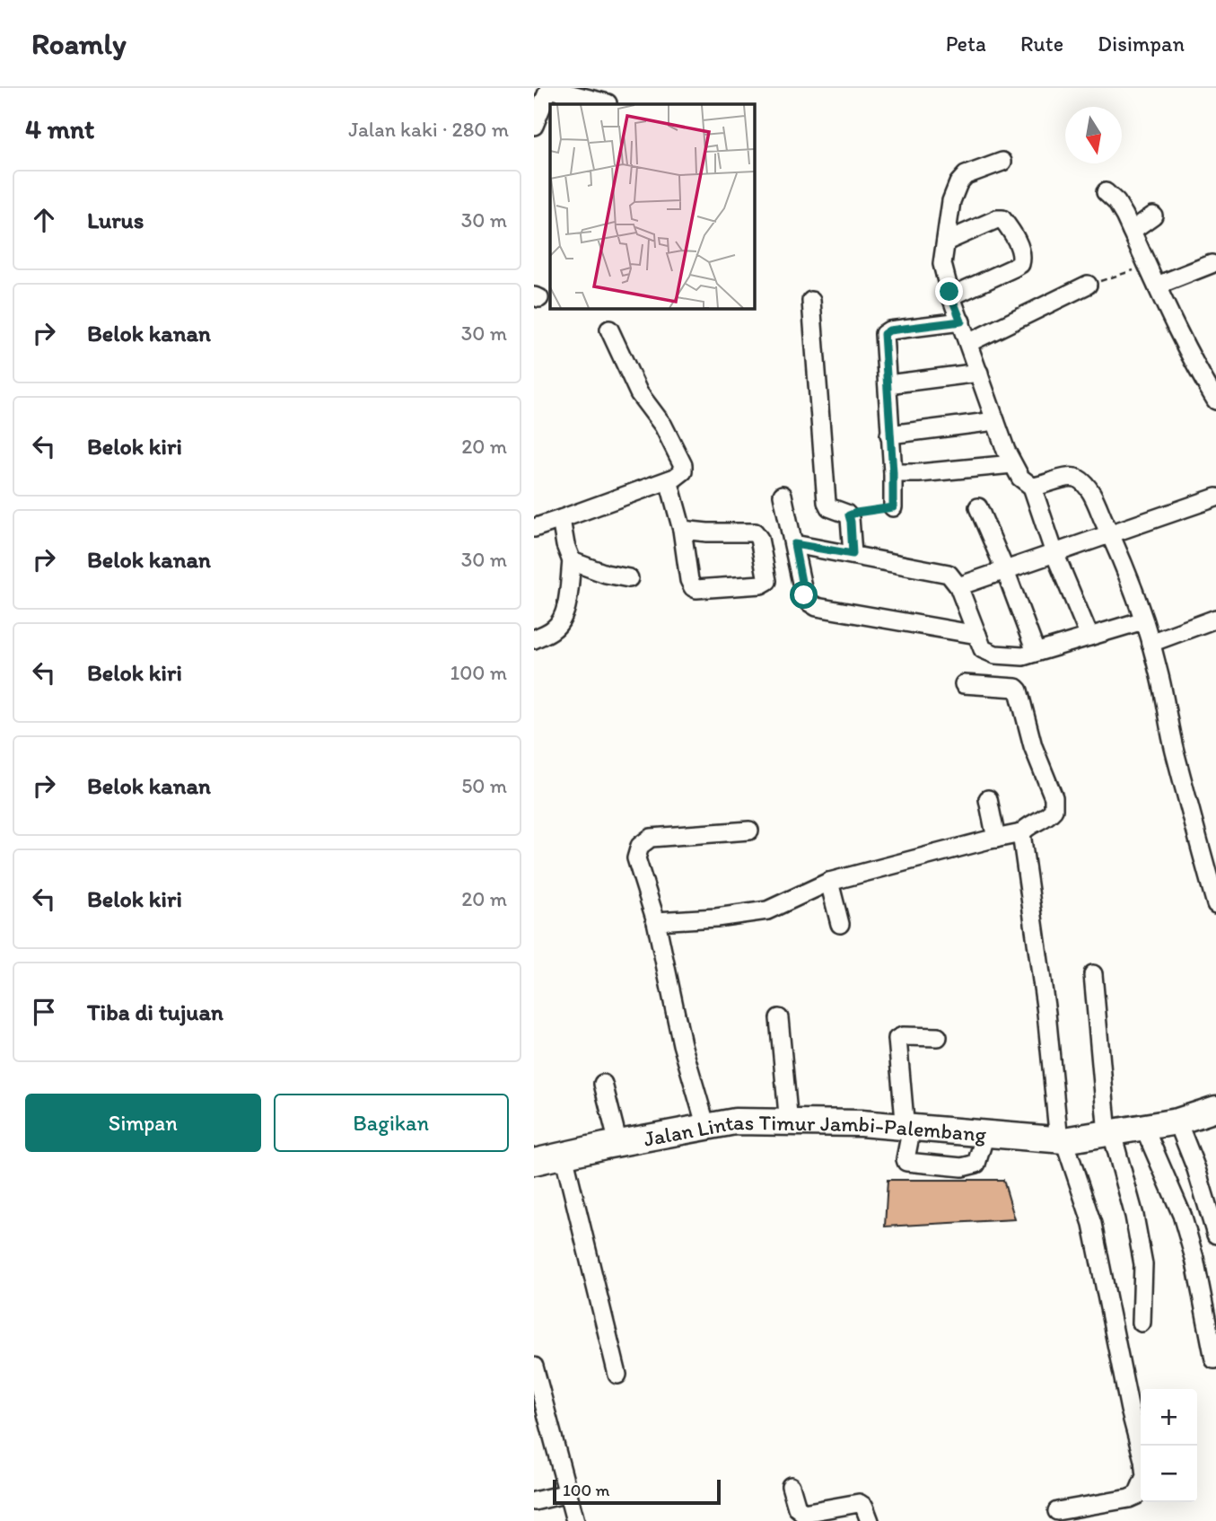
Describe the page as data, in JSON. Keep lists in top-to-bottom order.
{
  "streets": {
    "highway": ["Jalan Lintas Timur Jambi-Palembang"]
  },
  "scale_bar": "100 m",
  "north": "bottom",
  "page": {
    "header": "Roamly",
    "nav": ["Peta", "Rute", "Disimpan"],
    "heading": ["4 mnt", "Jalan kaki · 280 m"],
    "list": [
      ["Lurus", "30 m"],
      ["Belok kanan", "30 m"],
      ["Belok kiri", "20 m"],
      ["Belok kanan", "30 m"],
      ["Belok kiri", "100 m"],
      ["Belok kanan", "50 m"],
      ["Belok kiri", "20 m"],
      "Tiba di tujuan"
    ],
    "buttons": ["Simpan", "Bagikan"],
    "map_buttons": ["+", "−"],
    "scale": "100 m"
  }
}
